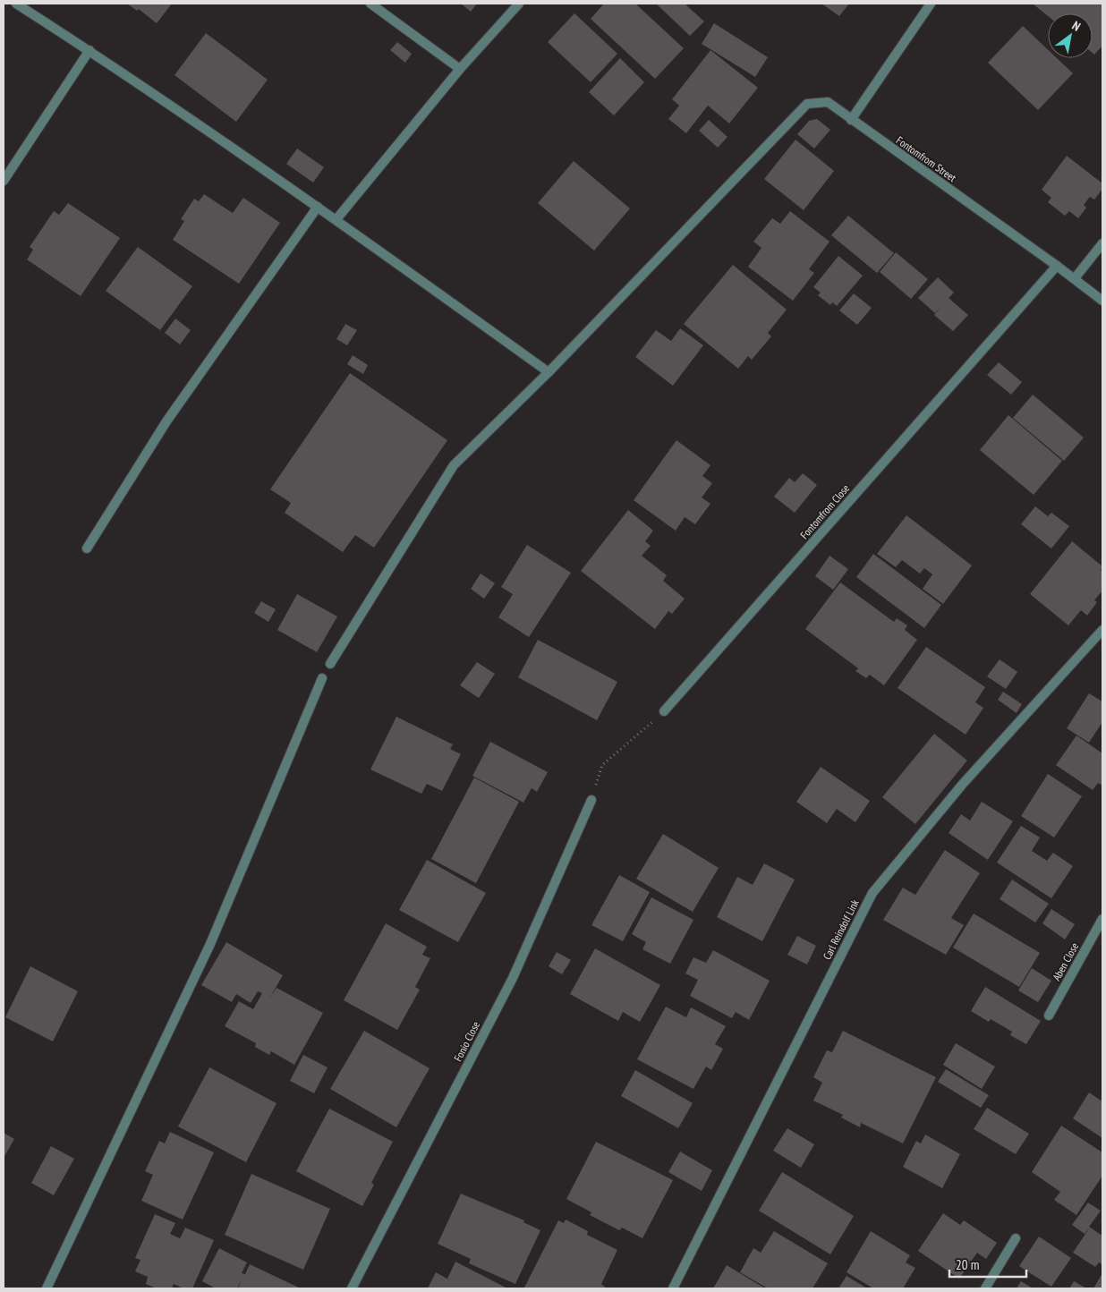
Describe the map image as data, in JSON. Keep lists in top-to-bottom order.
{
  "streets": {
    "street": [
      "Fontomfrom Street",
      "Fontomfrom Close",
      "Carl Reindolf Link",
      "Aben Close",
      "Fonio Close"
    ]
  },
  "crossings": [
    ["Fontomfrom Street", "Fontomfrom Close"]
  ],
  "scale_bar": "20 m",
  "north": "top right"
}
